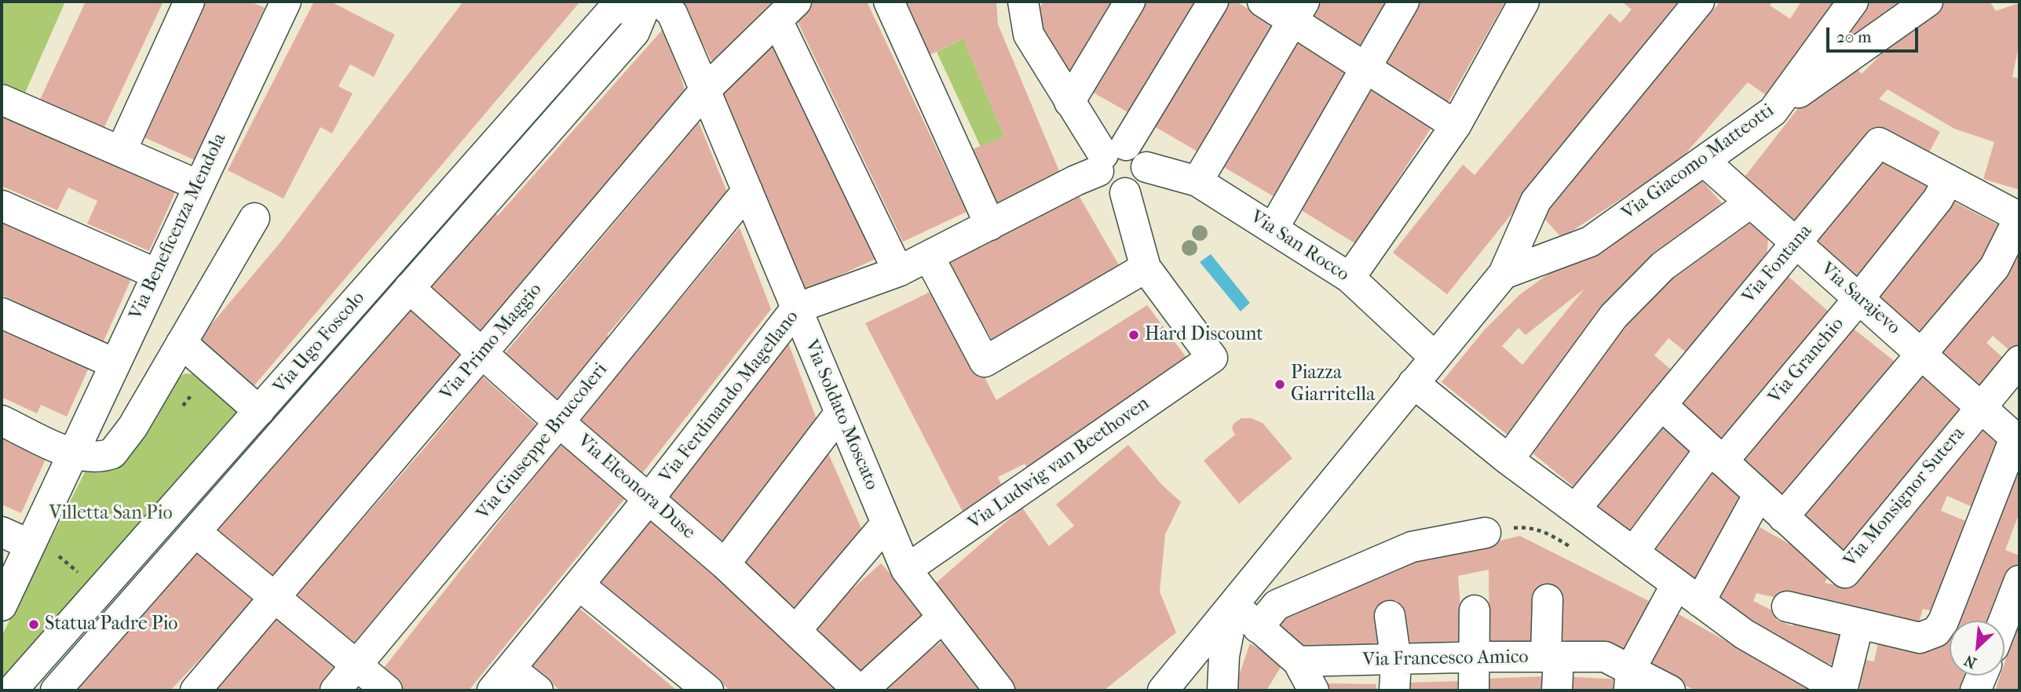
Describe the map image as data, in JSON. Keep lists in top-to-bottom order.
{
  "streets": {
    "street": [
      "Via Giacomo Matteotti",
      "Via Beneficenza Mendola",
      "Via San Rocco",
      "Via Fontana",
      "Via Sarajevo",
      "Via Primo Maggio",
      "Via Ugo Foscolo",
      "Via Granchio",
      "Via Ferdinando Magellano",
      "Via Soldato Moscato",
      "Via Giuseppe Bruccoleri",
      "Via Ludwig van Beethoven",
      "Via Eleonora Duse",
      "Via Monsignor Sutera",
      "Via Francesco Amico"
    ]
  },
  "crossings": [
    ["Via Giacomo Matteotti", "Via Sarajevo"],
    ["Via San Rocco", "Via Ferdinando Magellano"],
    ["Via Fontana", "Via Sarajevo"],
    ["Via Fontana", "Via Granchio"],
    ["Via Fontana", "Via Monsignor Sutera"],
    ["Via Sarajevo", "Via Granchio"],
    ["Via Sarajevo", "Via Monsignor Sutera"],
    ["Via Primo Maggio", "Via Soldato Moscato"],
    ["Via Primo Maggio", "Via Eleonora Duse"],
    ["Via Ugo Foscolo", "Via Eleonora Duse"],
    ["Via Granchio", "Via Monsignor Sutera"],
    ["Via Ferdinando Magellano", "Via Soldato Moscato"],
    ["Via Ferdinando Magellano", "Via Eleonora Duse"],
    ["Via Soldato Moscato", "Via Giuseppe Bruccoleri"],
    ["Via Soldato Moscato", "Via Ludwig van Beethoven"],
    ["Via Giuseppe Bruccoleri", "Via Eleonora Duse"]
  ],
  "parks": ["Villetta San Pio"],
  "places": ["Hard Discount", "Piazza Giarritella", "Statua Padre Pio"],
  "scale_bar": "20 m",
  "north": "bottom left"
}
